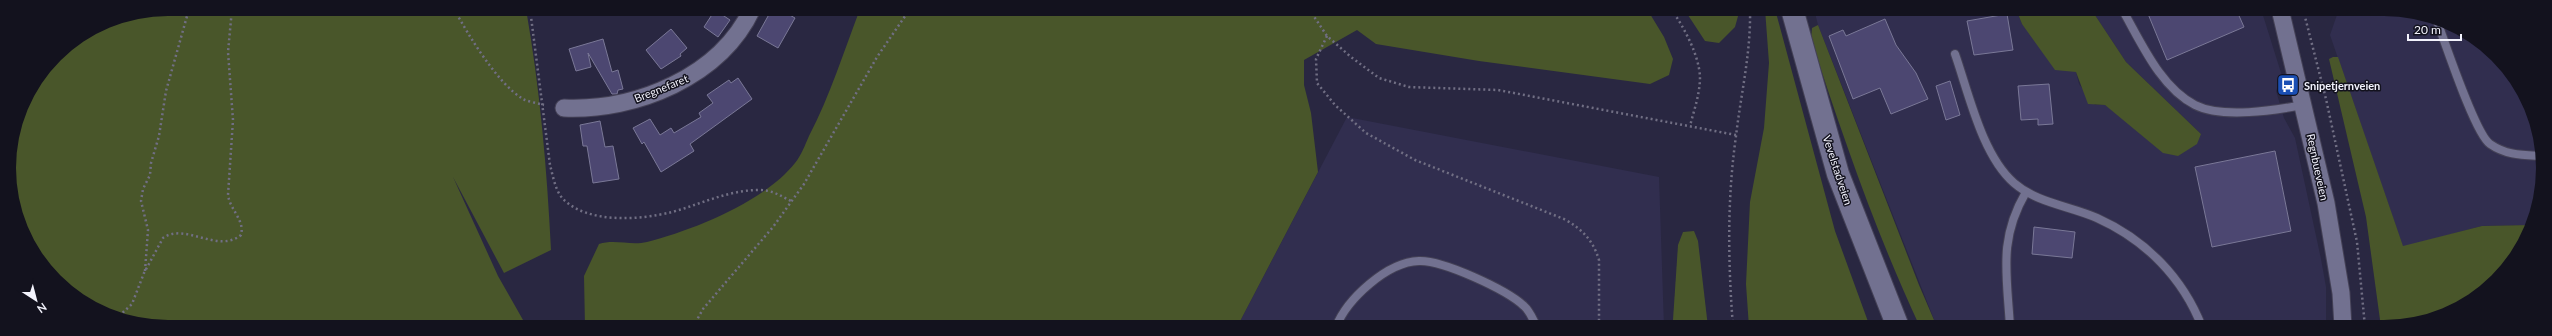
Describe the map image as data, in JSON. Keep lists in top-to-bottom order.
{
  "streets": {
    "main road": ["Vevelstadveien"],
    "street": ["Bregnefaret", "Regnbueveien"]
  },
  "places": {
    "bus stop": ["Snipetjernveien"]
  },
  "scale_bar": "20 m",
  "north": "bottom right"
}
